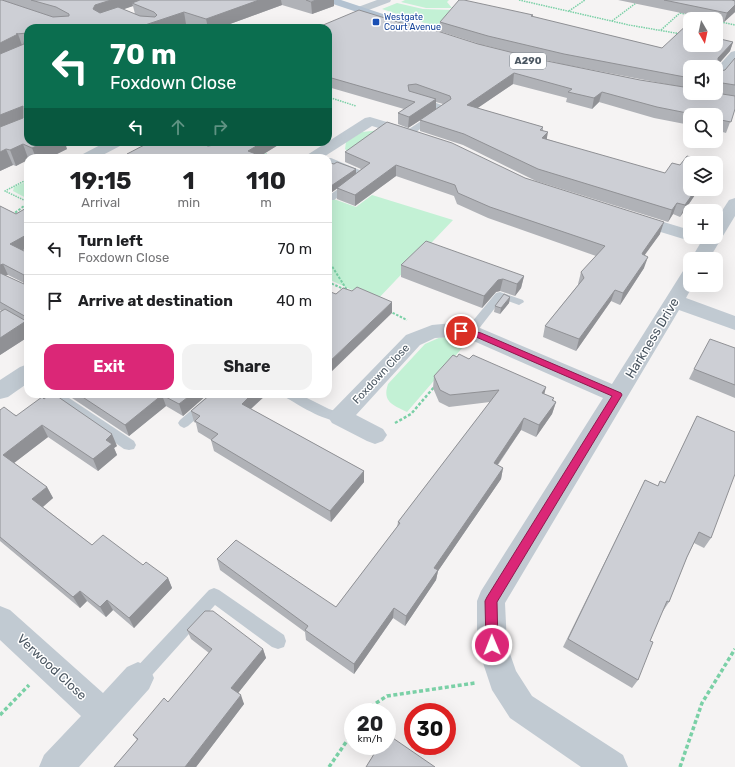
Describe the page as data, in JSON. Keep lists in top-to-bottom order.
{
  "streets": {
    "street": ["Harkness Drive", "Foxdown Close", "Verwood Close"]
  },
  "crossings": [
    ["Harkness Drive", "Foxdown Close"]
  ],
  "places": {
    "transit": ["Westgate Court Avenue"]
  },
  "north": "bottom",
  "page": {
    "map_buttons": ["+", "−"],
    "turn": ["70 m", "Foxdown Close"],
    "eta": [
      "19:15",
      "Arrival",
      "1",
      "min",
      "110",
      "m"
    ],
    "list": [
      {
        "name": "Turn left",
        "note": "Foxdown Close",
        "value": "70 m"
      },
      {
        "name": "Arrive at destination",
        "value": "40 m"
      }
    ],
    "buttons": ["Exit", "Share"],
    "speed": "20 km/h",
    "limit": "30"
  }
}
